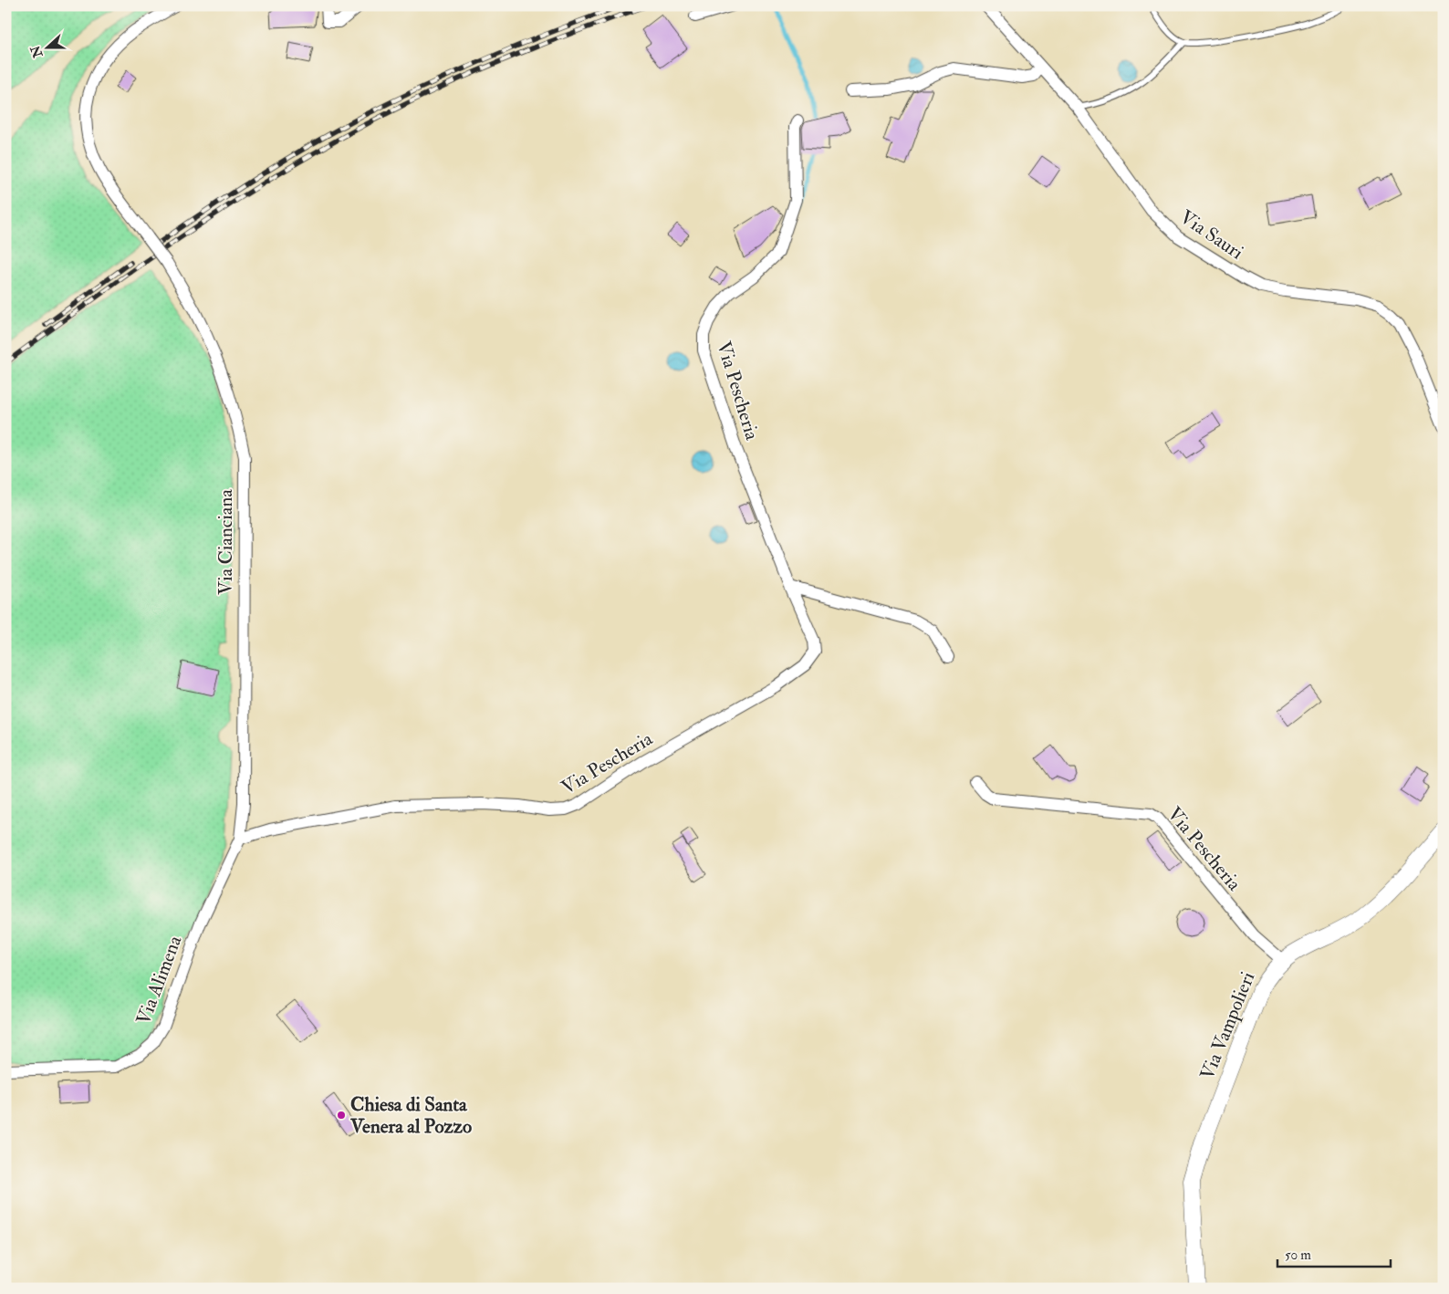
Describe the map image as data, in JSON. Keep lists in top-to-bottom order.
{
  "streets": {
    "street": [
      "Via Sauri",
      "Via Pescheria",
      "Via Cianciana",
      "Via Alimena",
      "Via Vampolieri"
    ]
  },
  "crossings": [
    ["Via Pescheria", "Via Cianciana"],
    ["Via Pescheria", "Via Alimena"],
    ["Via Pescheria", "Via Vampolieri"],
    ["Via Cianciana", "Via Alimena"]
  ],
  "places": ["Chiesa di Santa Venera al Pozzo"],
  "scale_bar": "50 m",
  "north": "left"
}
